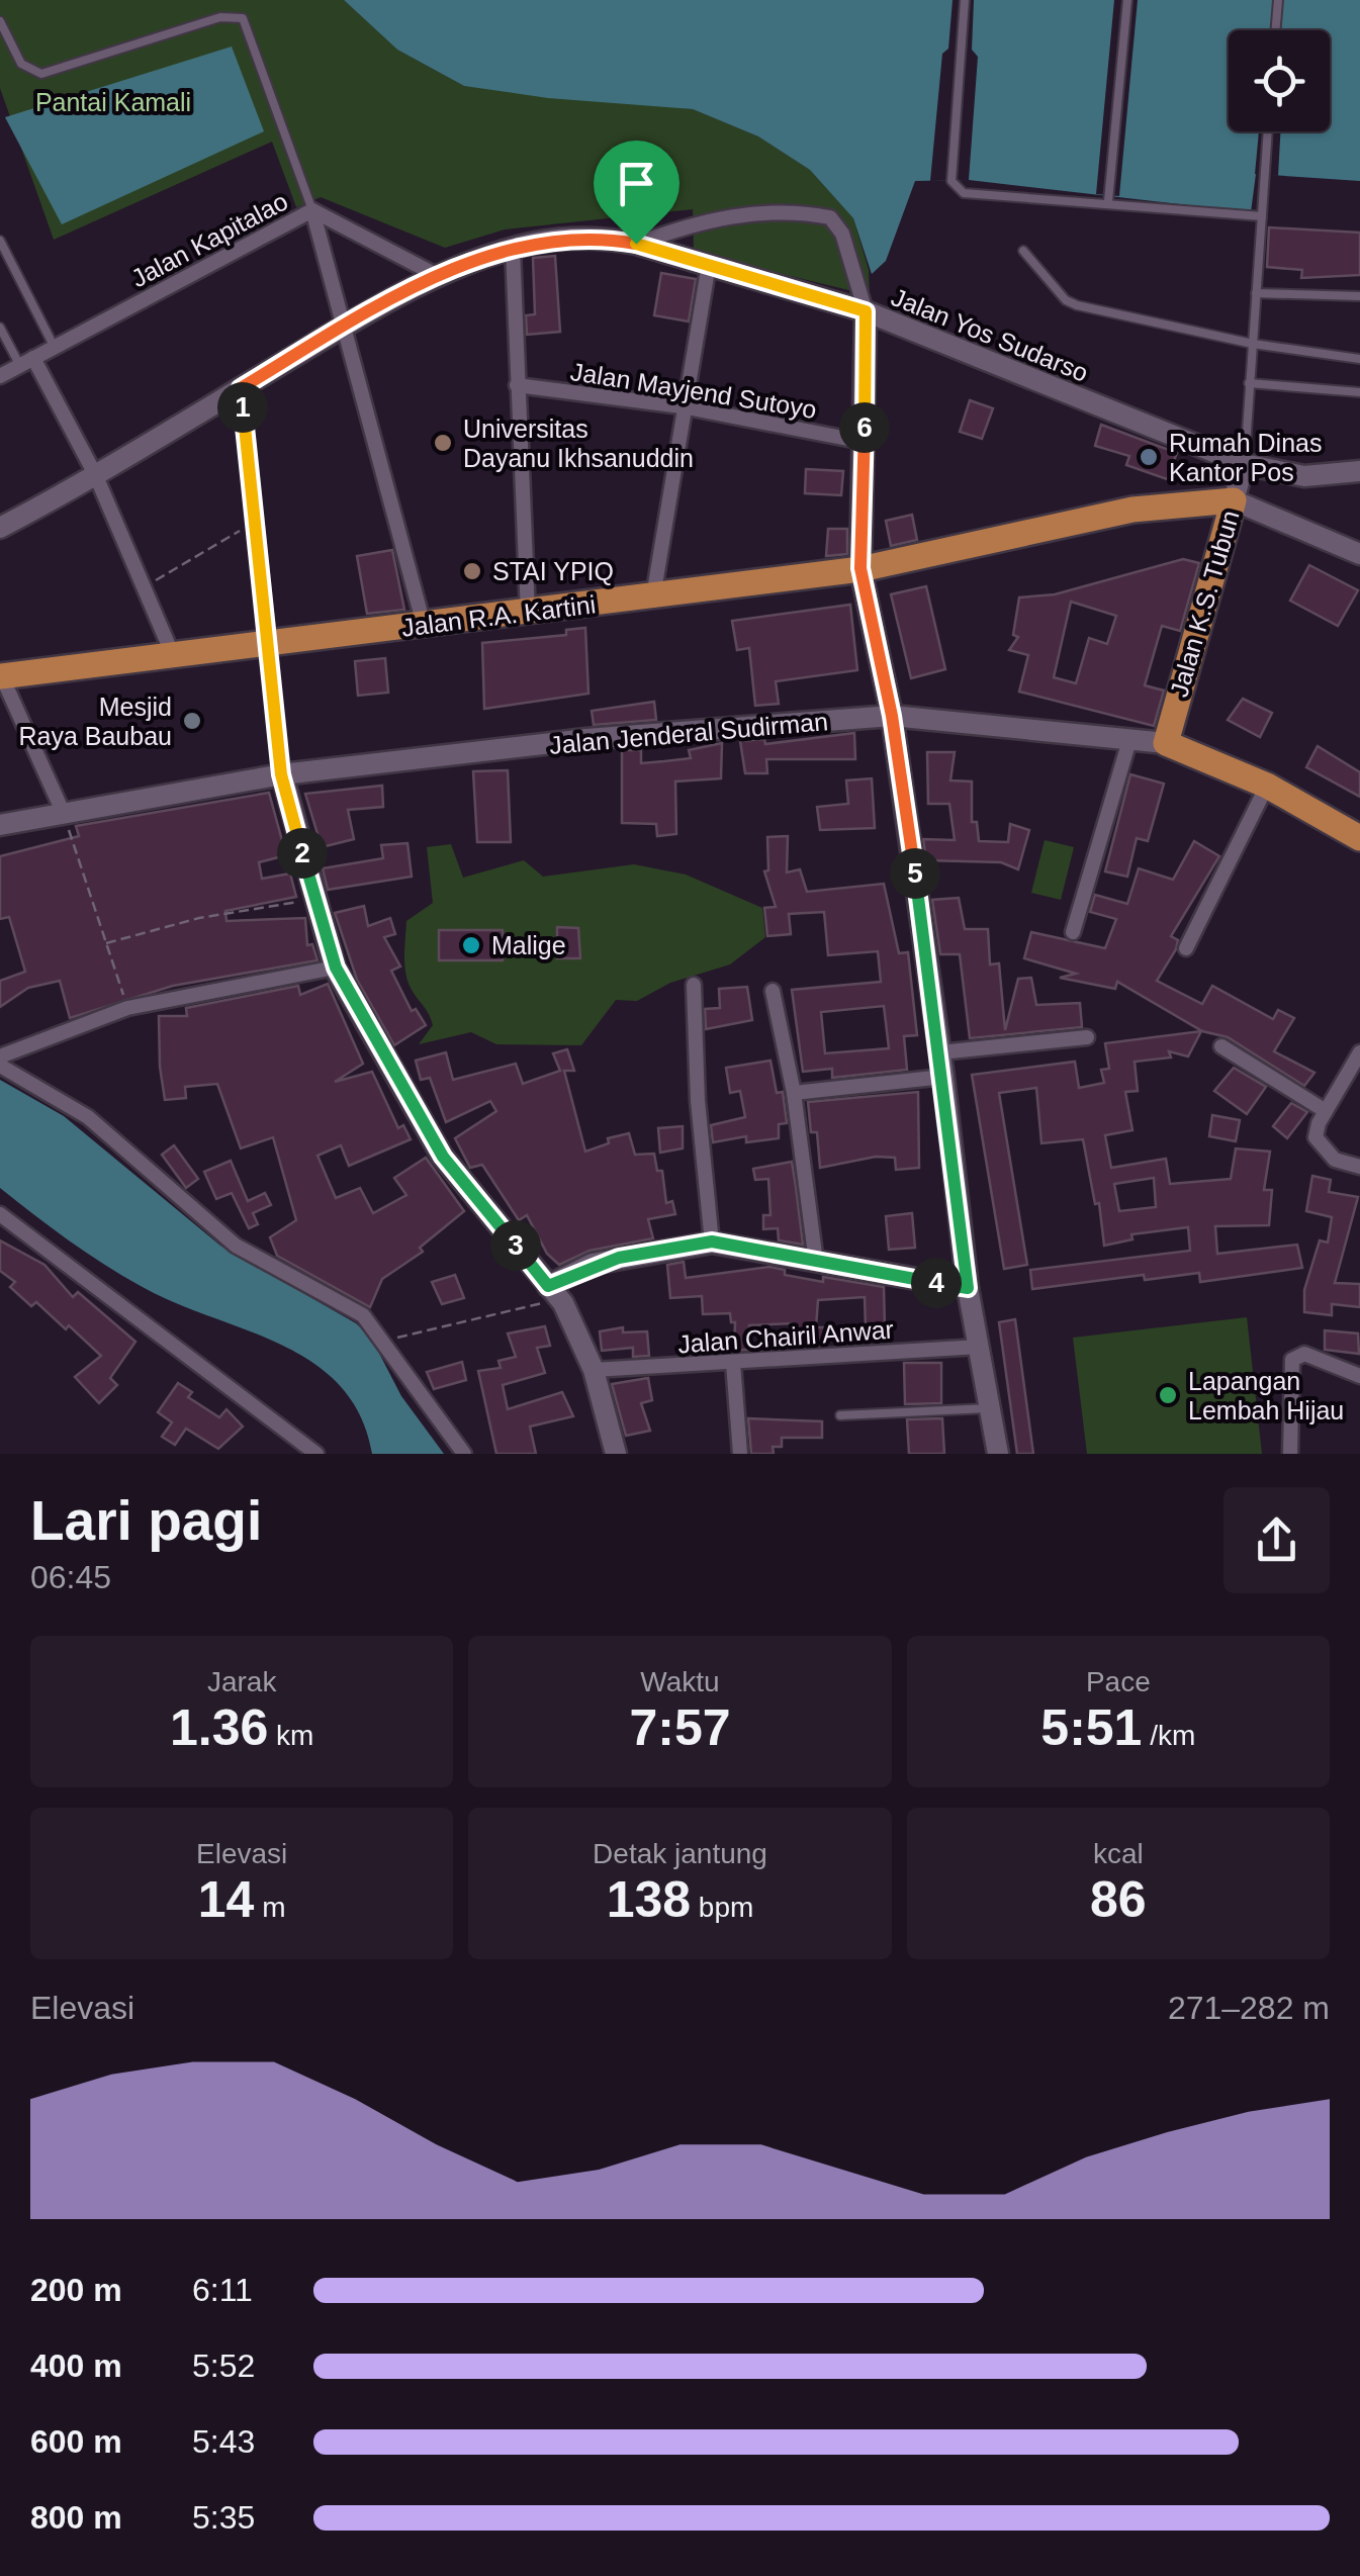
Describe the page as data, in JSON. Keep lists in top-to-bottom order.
{
  "streets": {
    "highway": ["Jalan K.S. Tubun", "Jalan R.A. Kartini", "Jalan Jenderal Sudirman"],
    "main road": ["Jalan Yos Sudarso"],
    "street": ["Jalan Kapitalao", "Jalan Mayjend Sutoyo", "Jalan Chairil Anwar"]
  },
  "crossings": [
    ["Jalan Kapitalao", "Jalan Yos Sudarso"],
    ["Jalan Yos Sudarso", "Jalan K.S. Tubun"],
    ["Jalan K.S. Tubun", "Jalan R.A. Kartini"],
    ["Jalan K.S. Tubun", "Jalan Jenderal Sudirman"]
  ],
  "parks": ["Pantai Kamali"],
  "places": [
    "Universitas Dayanu Ikhsanuddin",
    "Rumah Dinas Kantor Pos",
    "STAI YPIQ",
    "Mesjid Raya Baubau",
    "Malige",
    "Lapangan Lembah Hijau"
  ],
  "page": {
    "pins": [
      "1",
      "6",
      "2",
      "5",
      "3",
      "4"
    ],
    "heading": ["Lari pagi", "06:45"],
    "stats": [
      ["Jarak", "1.36 km"],
      ["Waktu", "7:57"],
      ["Pace", "5:51 /km"],
      ["Elevasi", "14 m"],
      ["Detak jantung", "138 bpm"],
      ["kcal", "86"]
    ],
    "chart": ["Elevasi", "271–282 m"],
    "list": [
      {
        "name": "200 m",
        "note": "6:11"
      },
      {
        "name": "400 m",
        "note": "5:52"
      },
      {
        "name": "600 m",
        "note": "5:43"
      },
      {
        "name": "800 m",
        "note": "5:35"
      }
    ]
  }
}
